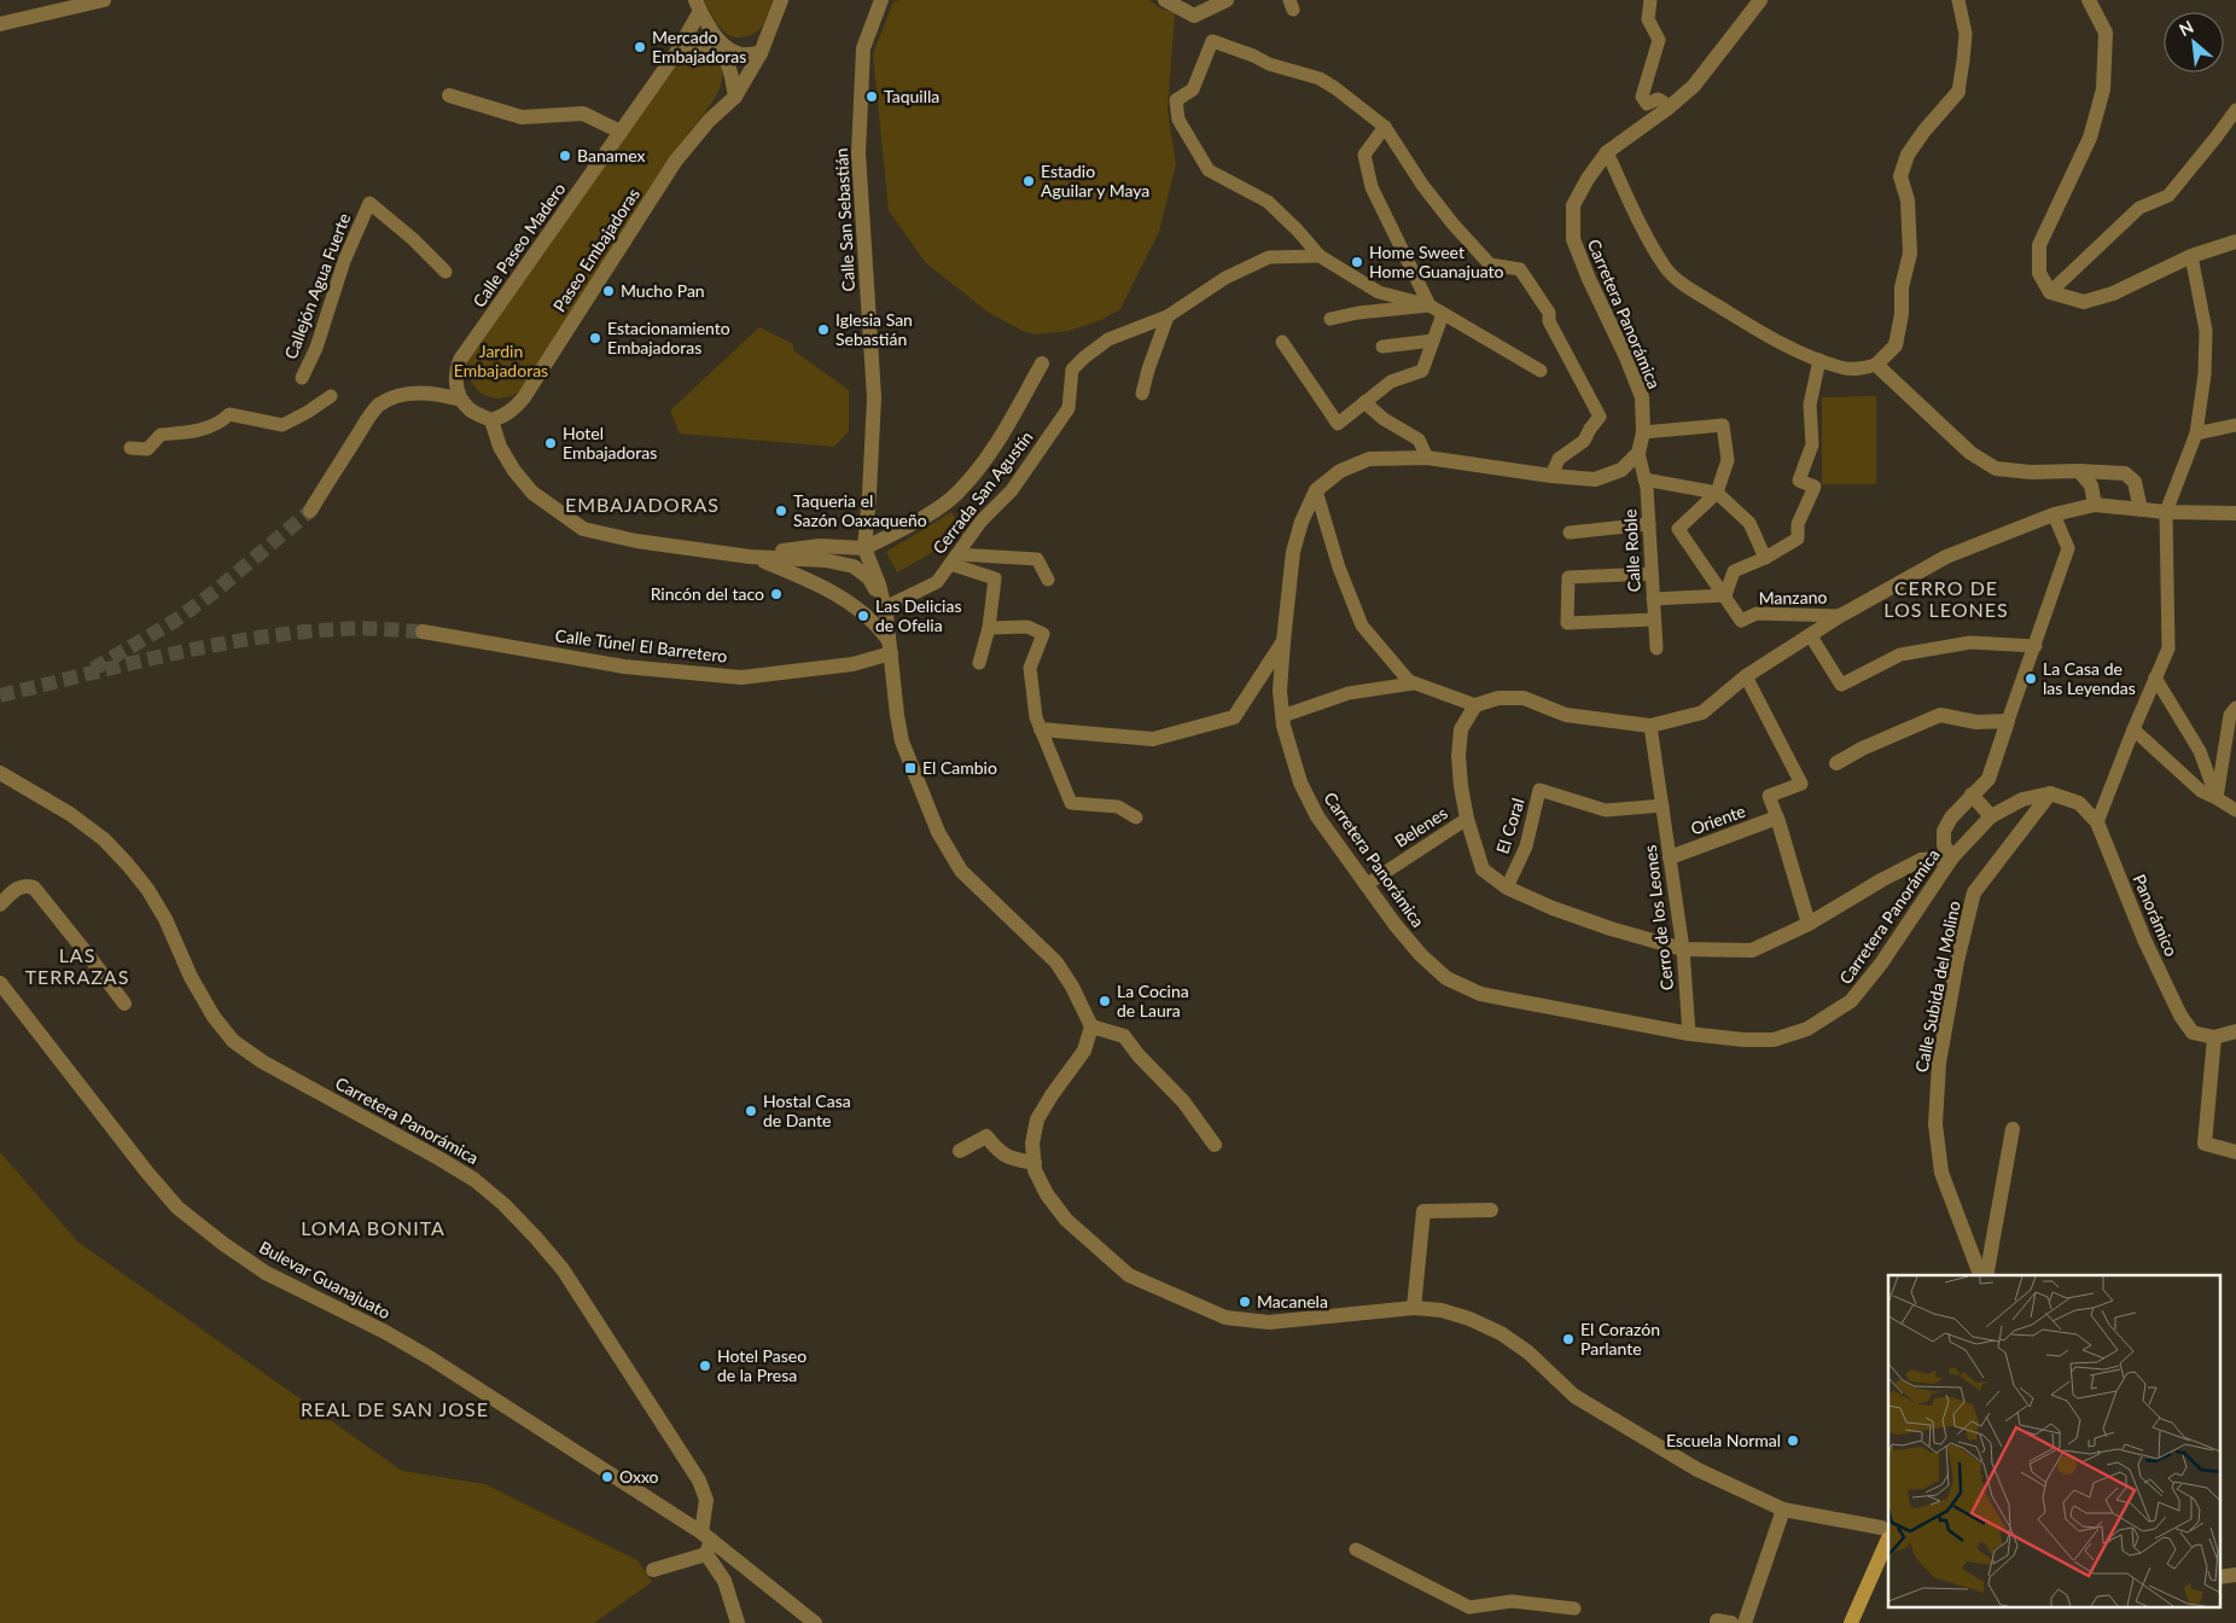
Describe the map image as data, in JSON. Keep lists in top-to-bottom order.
{
  "streets": {
    "street": [
      "Calle San Sebastián",
      "Calle Paseo Madero",
      "Paseo Embajadoras",
      "Callejón Agua Fuerte",
      "Carretera Panorámica",
      "Cerrada San Agustín",
      "Calle Roble",
      "Manzano",
      "Calle Túnel El Barretero",
      "Oriente",
      "El Coral",
      "Belenes",
      "Panorámico",
      "Cerro de los Leones",
      "Calle Subida del Molino",
      "Bulevar Guanajuato"
    ]
  },
  "crossings": [
    ["Calle San Sebastián", "Cerrada San Agustín"],
    ["Calle Paseo Madero", "Paseo Embajadoras"],
    ["Carretera Panorámica", "Calle Roble"],
    ["Carretera Panorámica", "Belenes"],
    ["Carretera Panorámica", "Panorámico"],
    ["Carretera Panorámica", "Cerro de los Leones"],
    ["Carretera Panorámica", "Calle Subida del Molino"],
    ["Carretera Panorámica", "Bulevar Guanajuato"],
    ["Oriente", "Cerro de los Leones"],
    ["El Coral", "Cerro de los Leones"],
    ["Panorámico", "Calle Subida del Molino"]
  ],
  "districts": [
    "EMBAJADORAS",
    "CERRO DE LOS LEONES",
    "LAS TERRAZAS",
    "LOMA BONITA",
    "REAL DE SAN JOSE"
  ],
  "parks": ["Jardin Embajadoras"],
  "places": {
    "other": [
      "Mercado Embajadoras",
      "Taquilla",
      "Banamex",
      "Estadio Aguilar y Maya",
      "Home Sweet Home Guanajuato",
      "Mucho Pan",
      "Iglesia San Sebastián",
      "Estacionamiento Embajadoras",
      "Hotel Embajadoras",
      "Taqueria el Sazón Oaxaqueño",
      "Rincón del taco",
      "Las Delicias de Ofelia",
      "La Casa de las Leyendas",
      "La Cocina de Laura",
      "Hostal Casa de Dante",
      "Macanela",
      "El Corazón Parlante",
      "Hotel Paseo de la Presa",
      "Escuela Normal",
      "Oxxo"
    ],
    "transit": ["El Cambio"]
  },
  "north": "top left"
}
